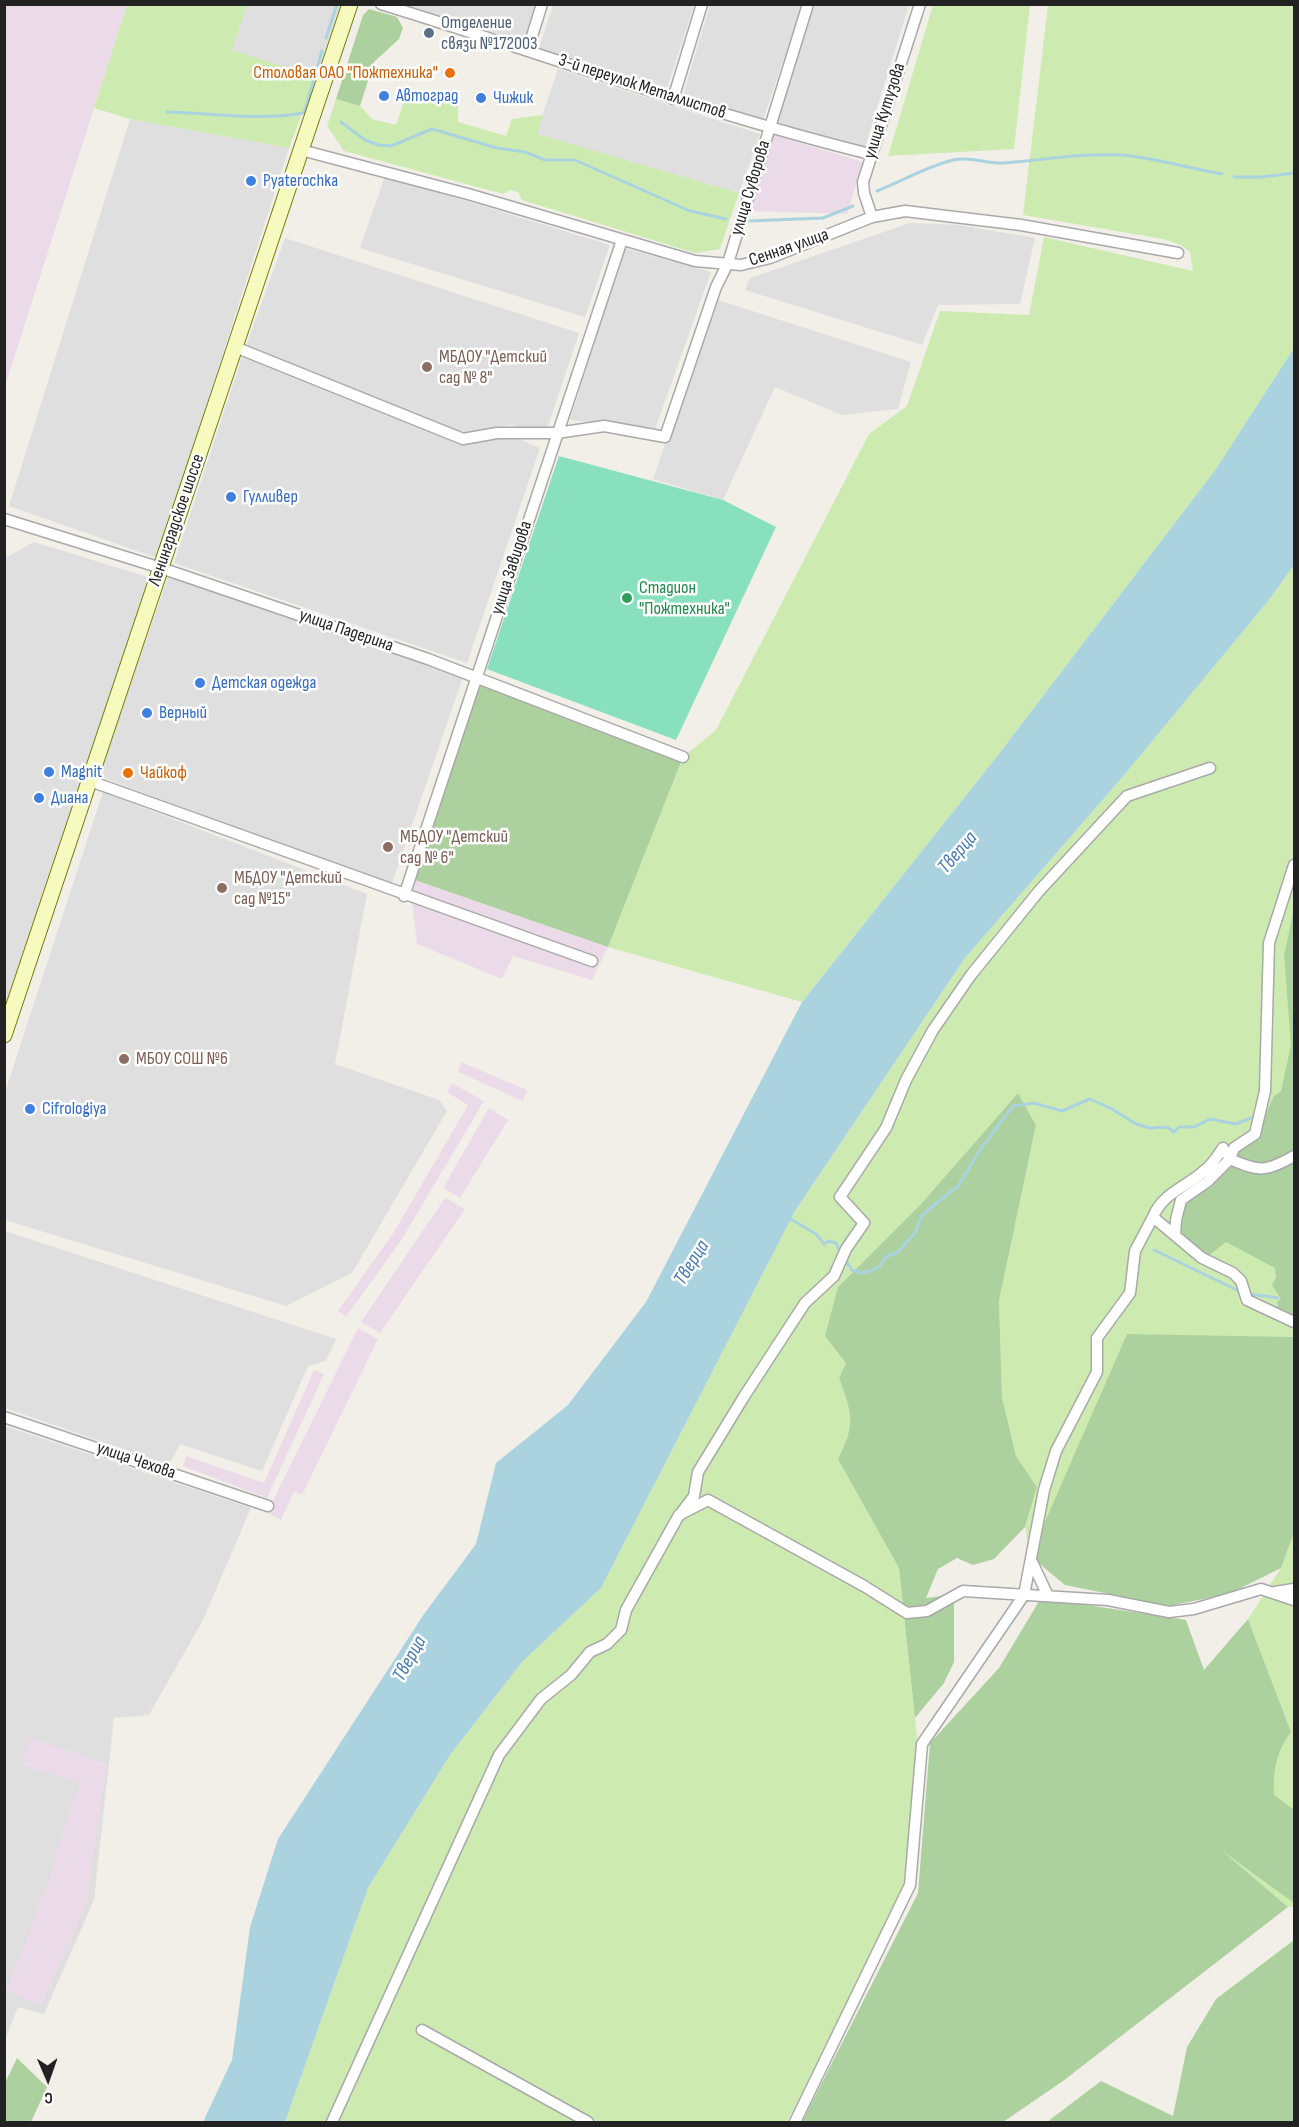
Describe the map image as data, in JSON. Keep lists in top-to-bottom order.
{
  "streets": {
    "main road": ["Ленинградское шоссе"],
    "street": [
      "3-й переулок Металлистов",
      "улица Кутузова",
      "улица Суворова",
      "Сенная улица",
      "улица Завидова",
      "улица Падерина",
      "улица Чехова"
    ]
  },
  "crossings": [
    ["3-й переулок Металлистов", "улица Кутузова"],
    ["3-й переулок Металлистов", "улица Суворова"],
    ["улица Кутузова", "Сенная улица"],
    ["улица Суворова", "Сенная улица"],
    ["улица Суворова", "улица Завидова"],
    ["Сенная улица", "Ленинградское шоссе"],
    ["Сенная улица", "улица Завидова"],
    ["Ленинградское шоссе", "улица Падерина"],
    ["улица Завидова", "улица Падерина"]
  ],
  "water": ["Тверца"],
  "places": [
    "Отделение связи №172003",
    "Столовая ОАО \"Пожтехника\"",
    "Автоград",
    "Чижик",
    "Pyaterochka",
    "МБДОУ \"Детский сад № 8\"",
    "Гулливер",
    "Стадион \"Пожтехника\"",
    "Детская одежда",
    "Верный",
    "Magnit",
    "Чайкоф",
    "Диана",
    "МБДОУ \"Детский сад № 6\"",
    "МБДОУ \"Детский сад №15\"",
    "МБОУ СОШ №6",
    "Cifrologiya"
  ],
  "north": "bottom"
}
